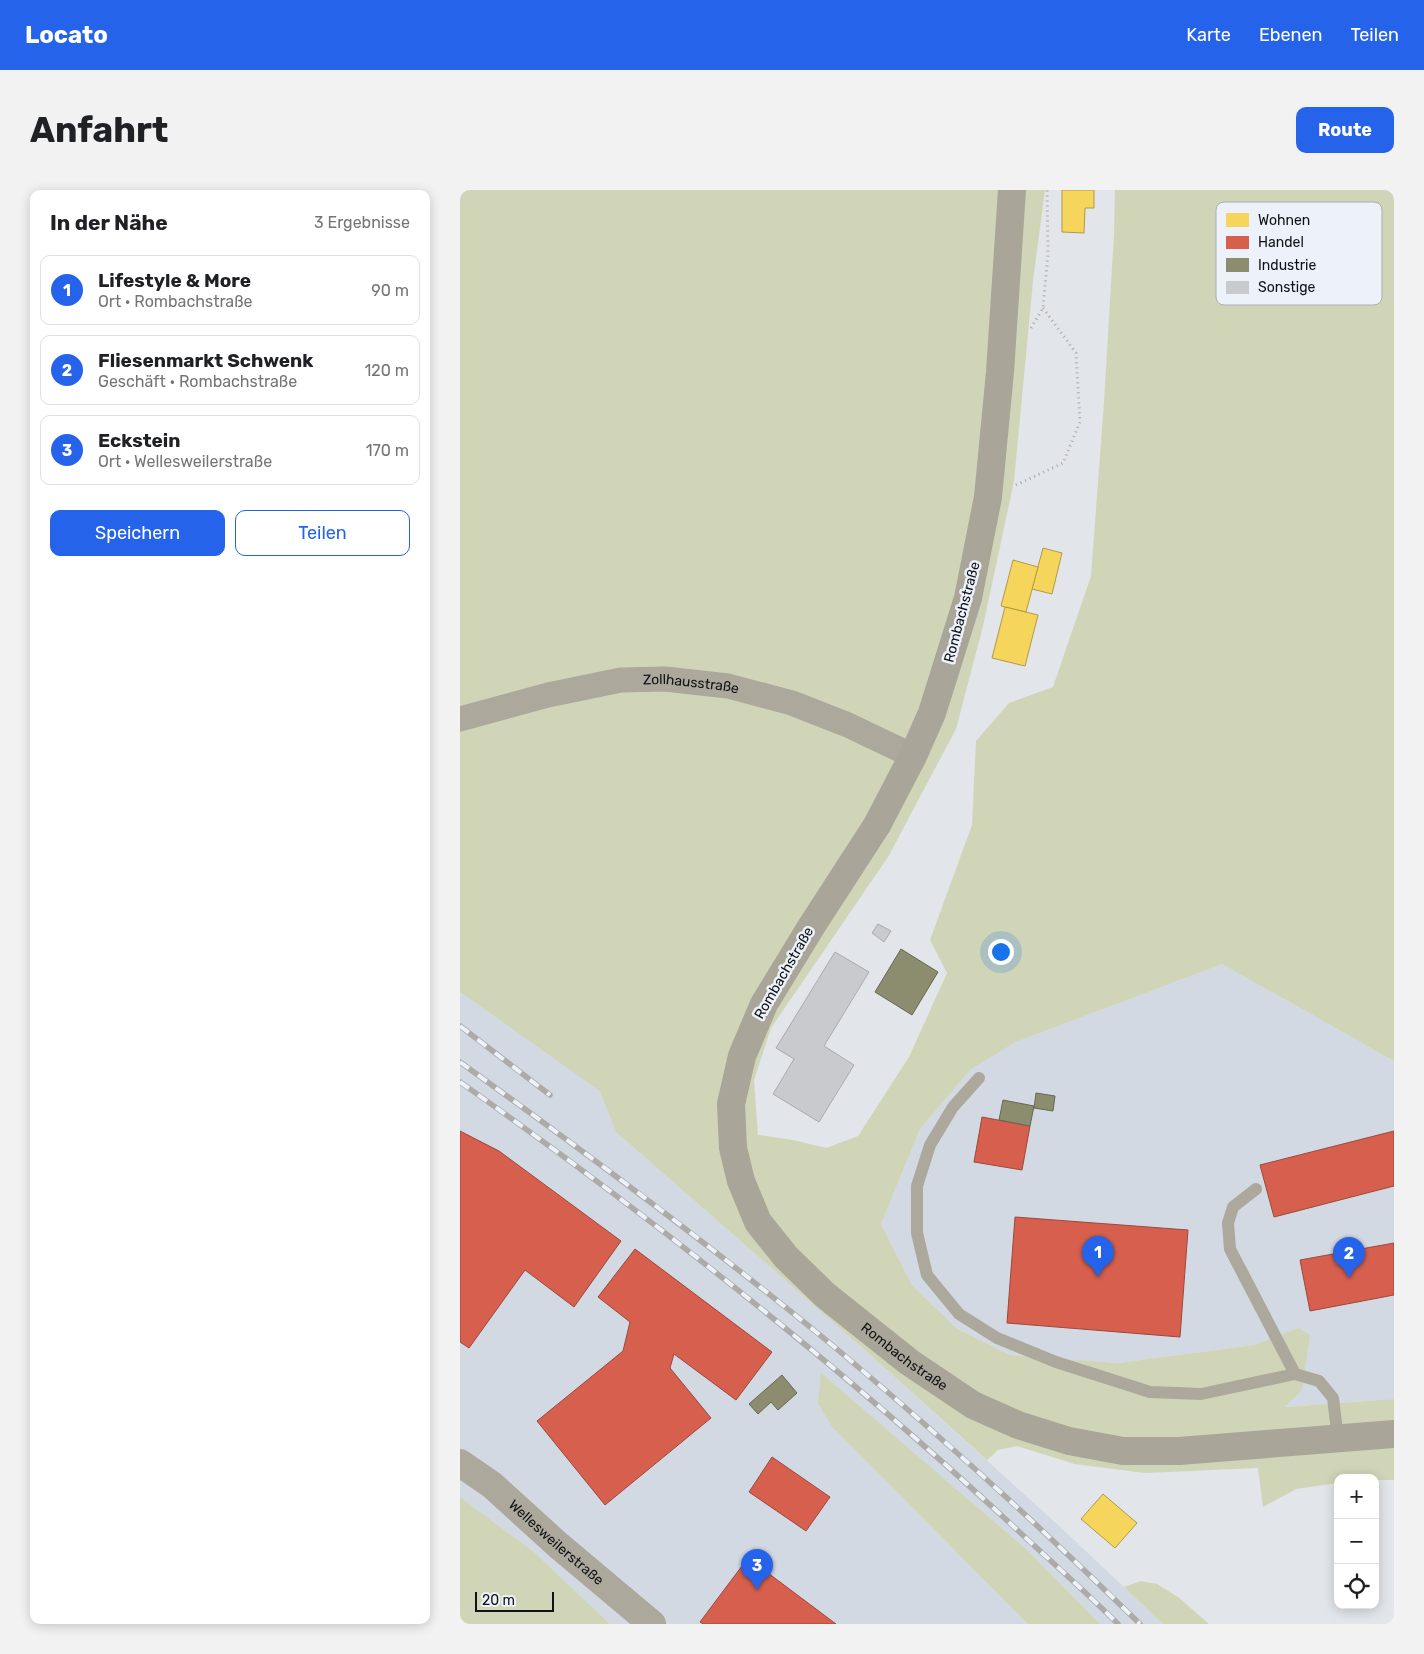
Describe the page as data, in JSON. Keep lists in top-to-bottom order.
{
  "streets": {
    "main road": ["Rombachstraße"],
    "street": ["Zollhausstraße", "Wellesweilerstraße"]
  },
  "crossings": [
    ["Rombachstraße", "Zollhausstraße"]
  ],
  "legend": [
    "Wohnen",
    "Handel",
    "Industrie",
    "Sonstige"
  ],
  "scale_bar": "20 m",
  "page": {
    "header": "Locato",
    "nav": ["Karte", "Ebenen", "Teilen"],
    "buttons": [
      "Route",
      ["Speichern", "Teilen"]
    ],
    "title": "Anfahrt",
    "heading": ["In der Nähe", "3 Ergebnisse"],
    "list": [
      {
        "mark": "1",
        "name": "Lifestyle & More",
        "note": "Ort · Rombachstraße",
        "value": "90 m"
      },
      {
        "mark": "2",
        "name": "Fliesenmarkt Schwenk",
        "note": "Geschäft · Rombachstraße",
        "value": "120 m"
      },
      {
        "mark": "3",
        "name": "Eckstein",
        "note": "Ort · Wellesweilerstraße",
        "value": "170 m"
      }
    ],
    "pins": ["1", "2", "3"],
    "map_buttons": ["+", "−"],
    "scale": "20 m"
  }
}
